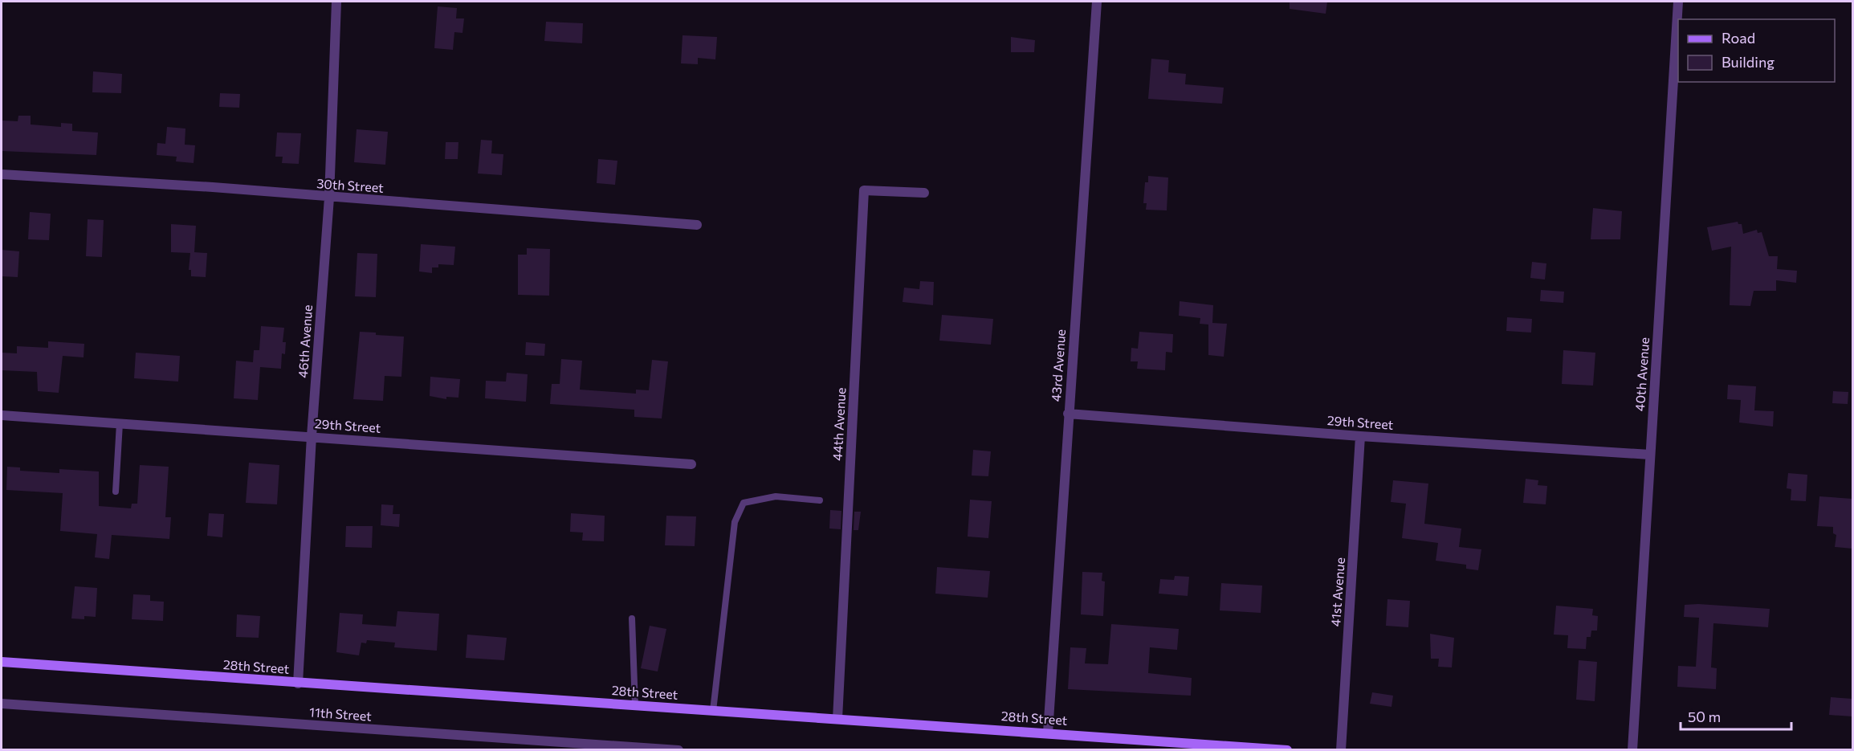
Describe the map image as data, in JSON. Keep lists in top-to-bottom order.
{
  "streets": {
    "main road": ["28th Street"],
    "street": [
      "30th Street",
      "46th Avenue",
      "43rd Avenue",
      "40th Avenue",
      "29th Street",
      "44th Avenue",
      "41st Avenue",
      "11th Street"
    ]
  },
  "crossings": [
    ["30th Street", "46th Avenue"],
    ["46th Avenue", "29th Street"],
    ["46th Avenue", "28th Street"],
    ["43rd Avenue", "29th Street"],
    ["43rd Avenue", "28th Street"],
    ["40th Avenue", "29th Street"],
    ["29th Street", "41st Avenue"],
    ["44th Avenue", "28th Street"]
  ],
  "legend": ["Road", "Building"],
  "scale_bar": "50 m"
}
